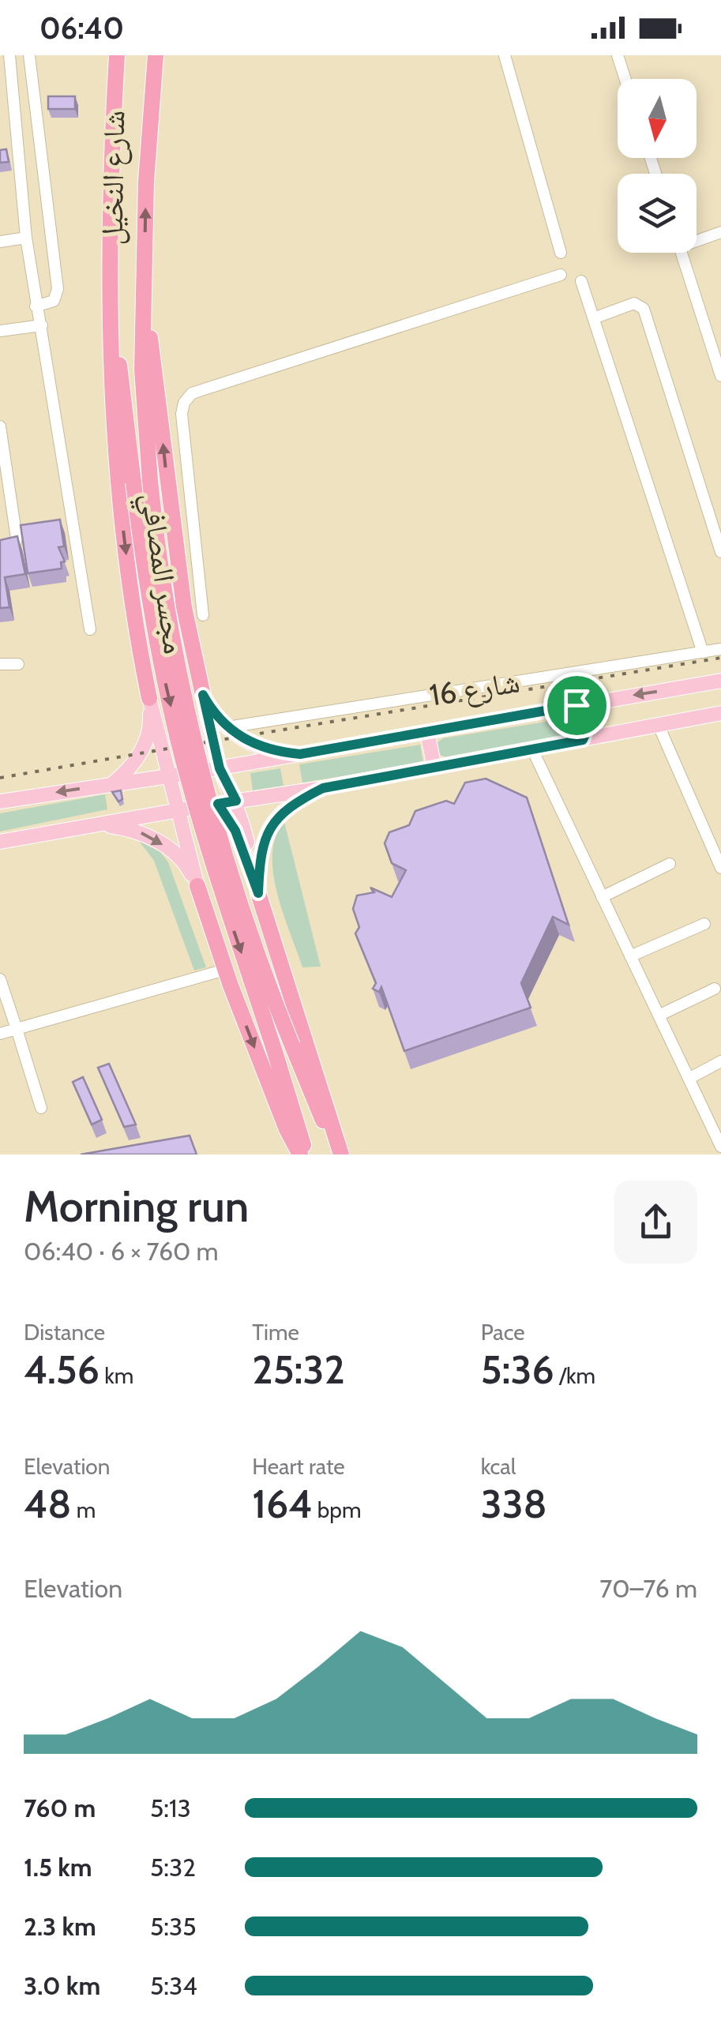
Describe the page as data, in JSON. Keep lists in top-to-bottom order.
{
  "streets": {
    "highway": ["شارع النخيل", "مجسر المصافي"],
    "street": ["شارع 16"]
  },
  "crossings": [
    ["شارع النخيل", "مجسر المصافي"]
  ],
  "north": "bottom",
  "page": {
    "status": "06:40",
    "heading": ["Morning run", "06:40 · 6 × 760 m"],
    "stats": [
      ["Distance", "4.56 km"],
      ["Time", "25:32"],
      ["Pace", "5:36 /km"],
      ["Elevation", "48 m"],
      ["Heart rate", "164 bpm"],
      ["kcal", "338"]
    ],
    "chart": ["Elevation", "70–76 m"],
    "list": [
      {
        "name": "760 m",
        "note": "5:13"
      },
      {
        "name": "1.5 km",
        "note": "5:32"
      },
      {
        "name": "2.3 km",
        "note": "5:35"
      },
      {
        "name": "3.0 km",
        "note": "5:34"
      }
    ]
  }
}
